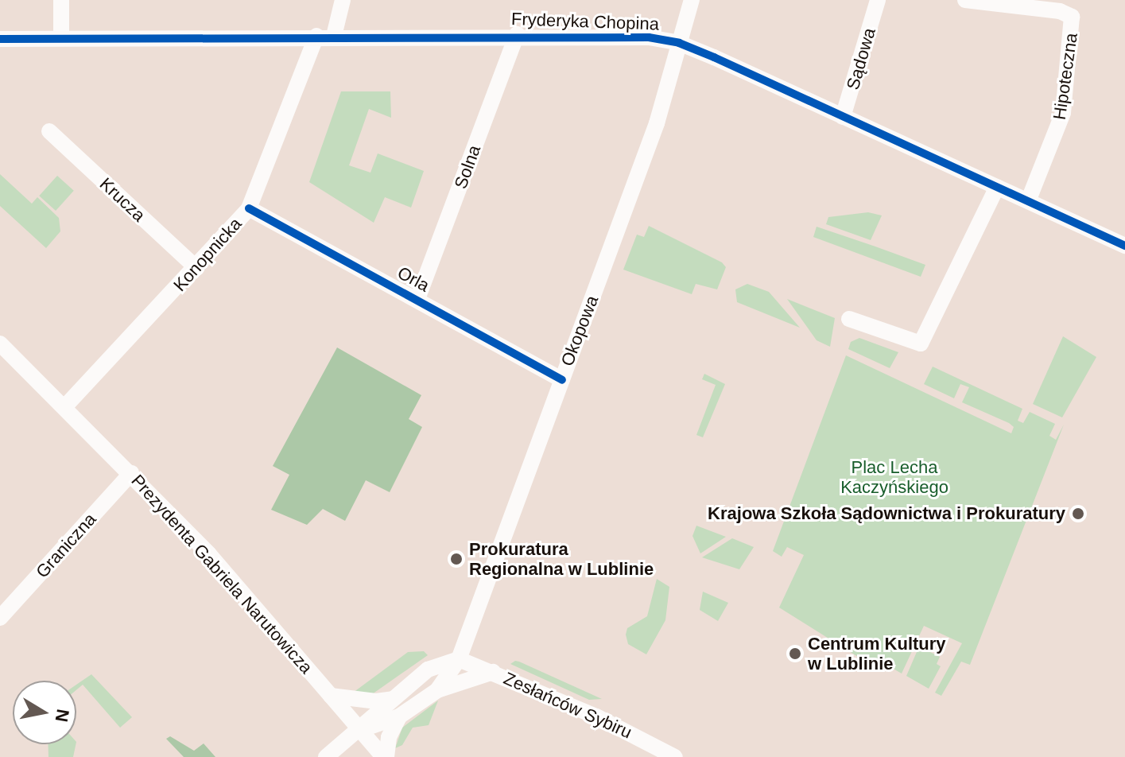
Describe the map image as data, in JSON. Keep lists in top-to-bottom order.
{
  "streets": {
    "street": [
      "Fryderyka Chopina",
      "Sądowa",
      "Hipoteczna",
      "Solna",
      "Krucza",
      "Konopnicka",
      "Orla",
      "Okopowa",
      "Graniczna",
      "Prezydenta Gabriela Narutowicza",
      "Zesłańców Sybiru"
    ]
  },
  "crossings": [
    ["Fryderyka Chopina", "Sądowa"],
    ["Fryderyka Chopina", "Hipoteczna"],
    ["Fryderyka Chopina", "Solna"],
    ["Fryderyka Chopina", "Konopnicka"],
    ["Fryderyka Chopina", "Okopowa"],
    ["Solna", "Orla"],
    ["Krucza", "Konopnicka"],
    ["Konopnicka", "Orla"],
    ["Konopnicka", "Prezydenta Gabriela Narutowicza"],
    ["Orla", "Okopowa"],
    ["Okopowa", "Prezydenta Gabriela Narutowicza"],
    ["Okopowa", "Zesłańców Sybiru"],
    ["Graniczna", "Prezydenta Gabriela Narutowicza"]
  ],
  "parks": ["Plac Lecha Kaczyńskiego"],
  "places": ["Krajowa Szkoła Sądownictwa i Prokuratury", "Prokuratura Regionalna w Lublinie", "Centrum Kultury w Lublinie"],
  "north": "right"
}
